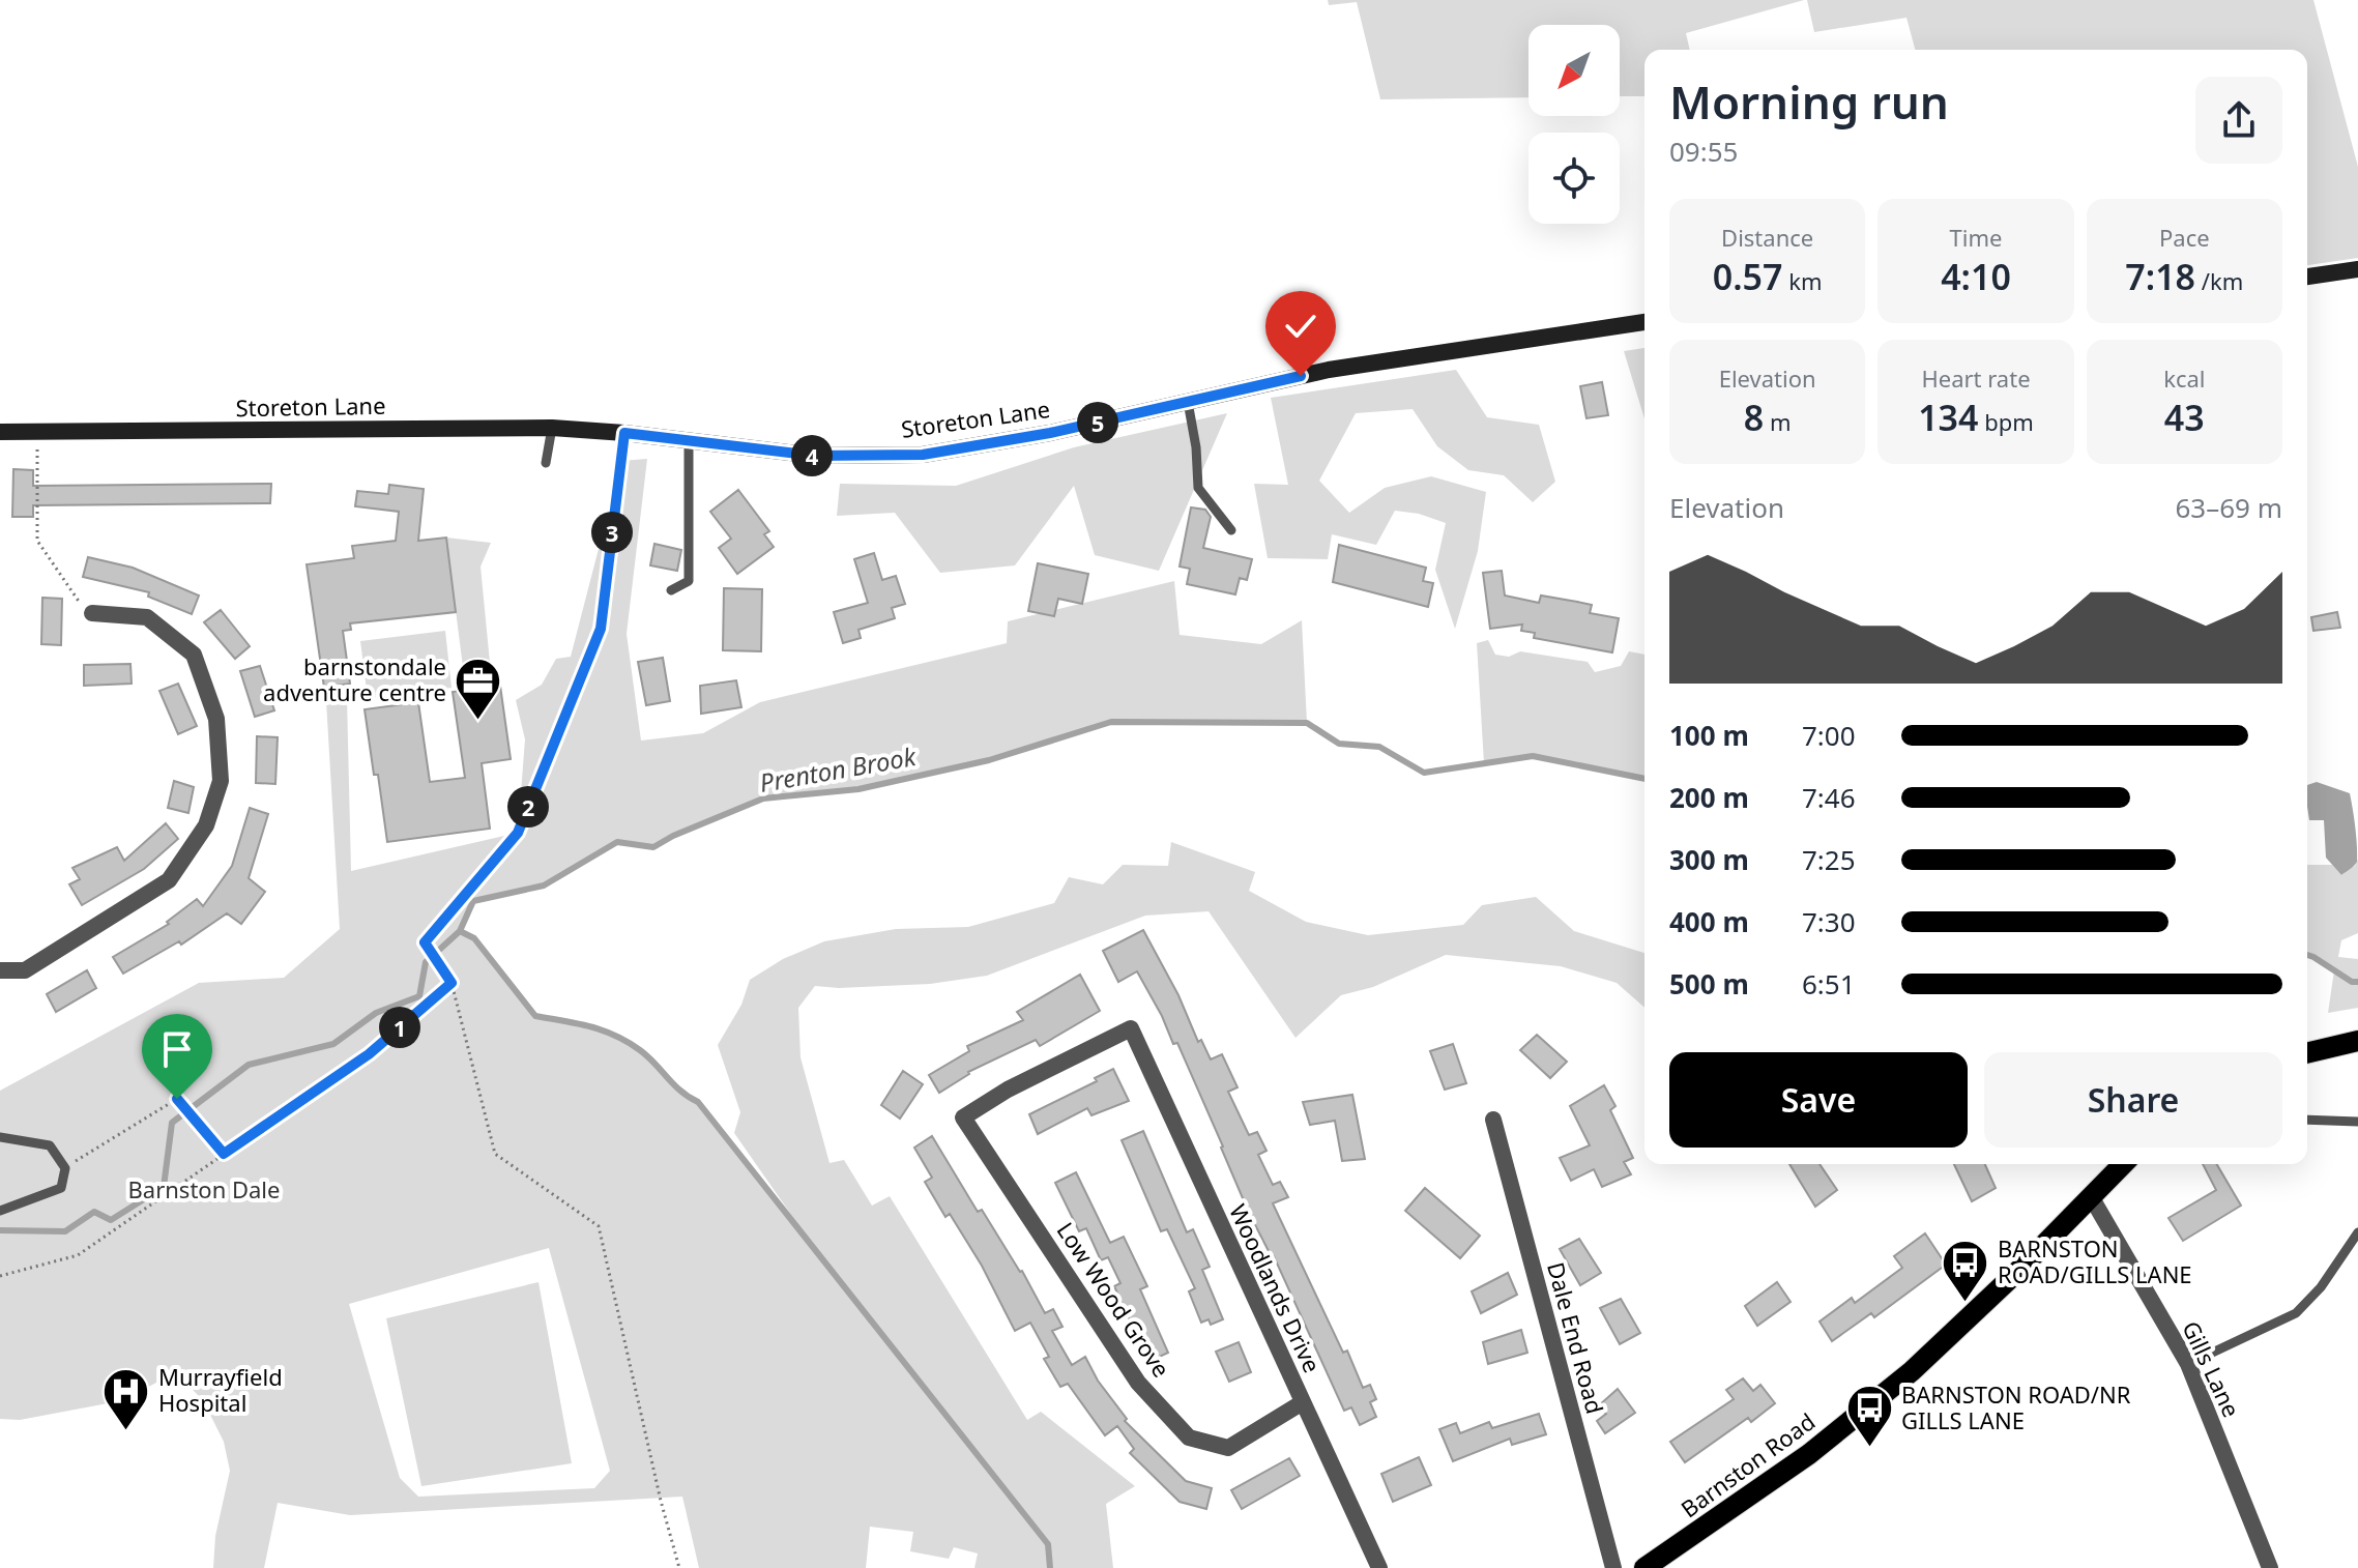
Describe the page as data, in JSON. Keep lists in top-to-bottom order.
{
  "streets": {
    "main road": ["Barnston Road"],
    "street": [
      "Storeton Lane",
      "Woodlands Drive",
      "Low Wood Grove",
      "Dale End Road",
      "Gills Lane"
    ]
  },
  "crossings": [
    ["Woodlands Drive", "Low Wood Grove"],
    ["Gills Lane", "Barnston Road"]
  ],
  "water": ["Prenton Brook"],
  "parks": ["Barnston Dale"],
  "places": {
    "office": ["barnstondale adventure centre"],
    "bus stop": ["BARNSTON ROAD/GILLS LANE", "BARNSTON ROAD/NR GILLS LANE"],
    "hospital": ["Murrayfield Hospital"]
  },
  "north": "bottom left",
  "page": {
    "heading": ["Morning run", "09:55"],
    "stats": [
      ["Distance", "0.57 km"],
      ["Time", "4:10"],
      ["Pace", "7:18 /km"],
      ["Elevation", "8 m"],
      ["Heart rate", "134 bpm"],
      ["kcal", "43"]
    ],
    "pins": [
      "5",
      "4",
      "3",
      "2",
      "1"
    ],
    "chart": ["Elevation", "63–69 m"],
    "list": [
      {
        "name": "100 m",
        "note": "7:00"
      },
      {
        "name": "200 m",
        "note": "7:46"
      },
      {
        "name": "300 m",
        "note": "7:25"
      },
      {
        "name": "400 m",
        "note": "7:30"
      },
      {
        "name": "500 m",
        "note": "6:51"
      }
    ],
    "buttons": ["Save", "Share"]
  }
}
